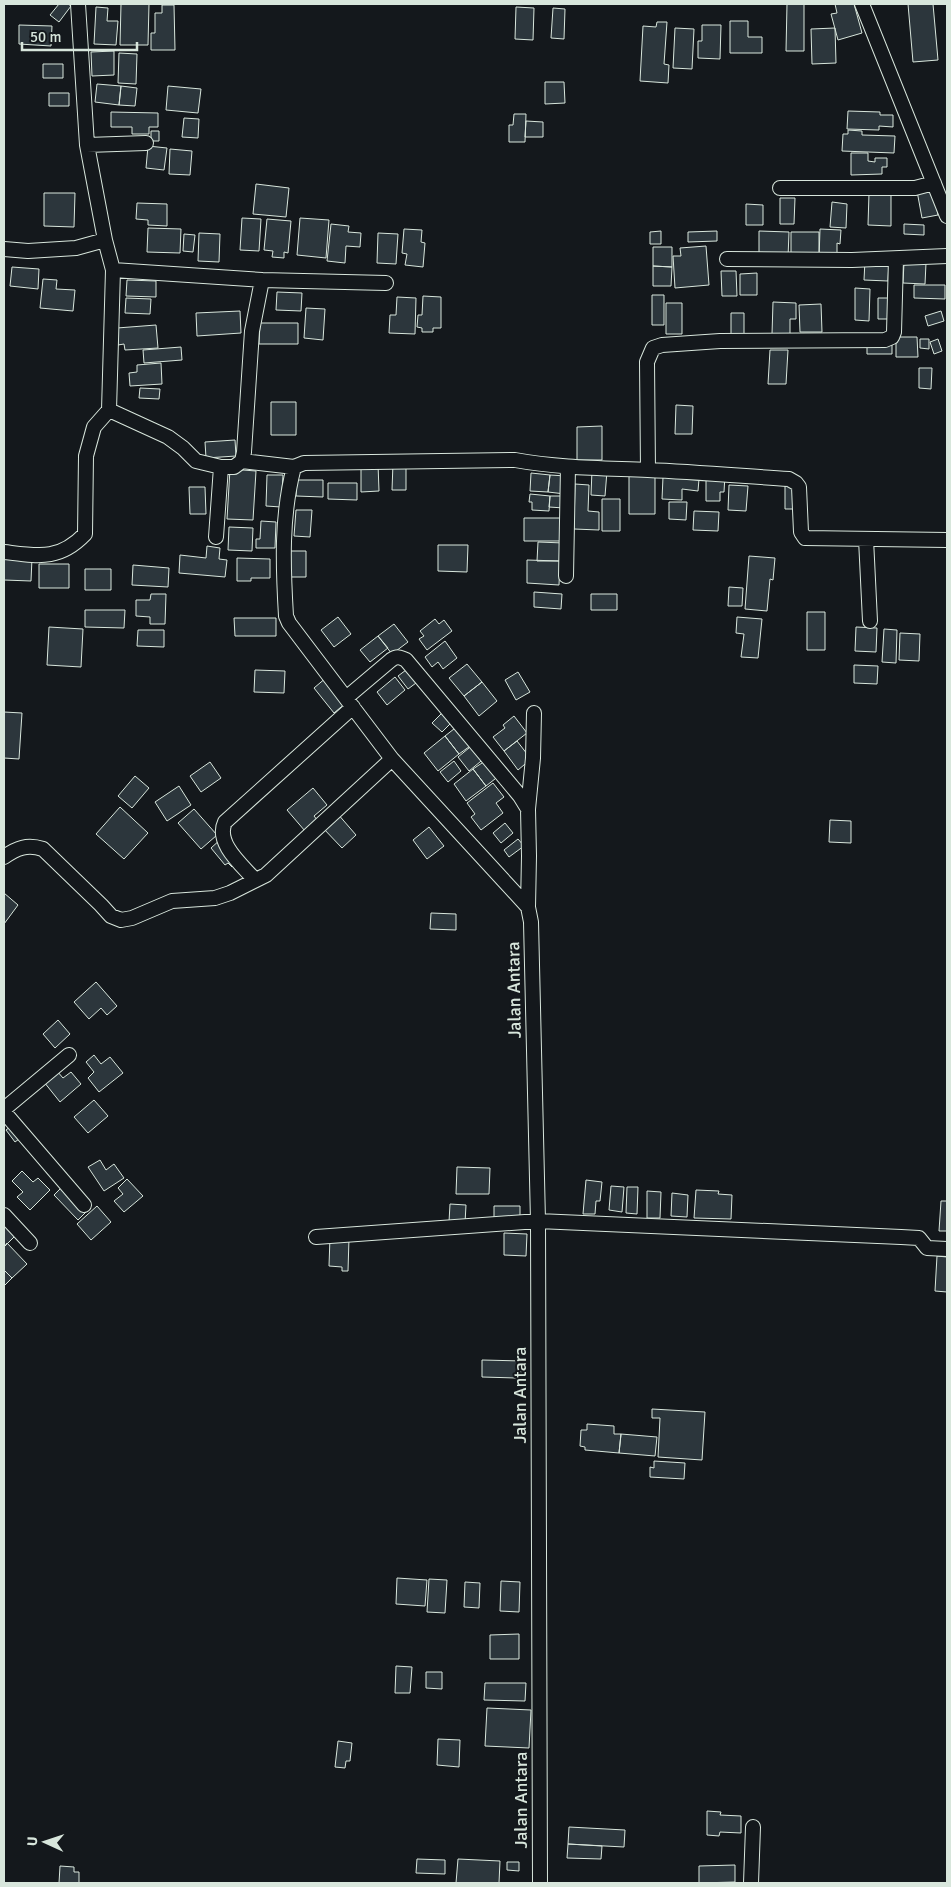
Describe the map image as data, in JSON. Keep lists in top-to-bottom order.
{
  "streets": {
    "street": ["Jalan Antara"]
  },
  "scale_bar": "50 m",
  "north": "left"
}
